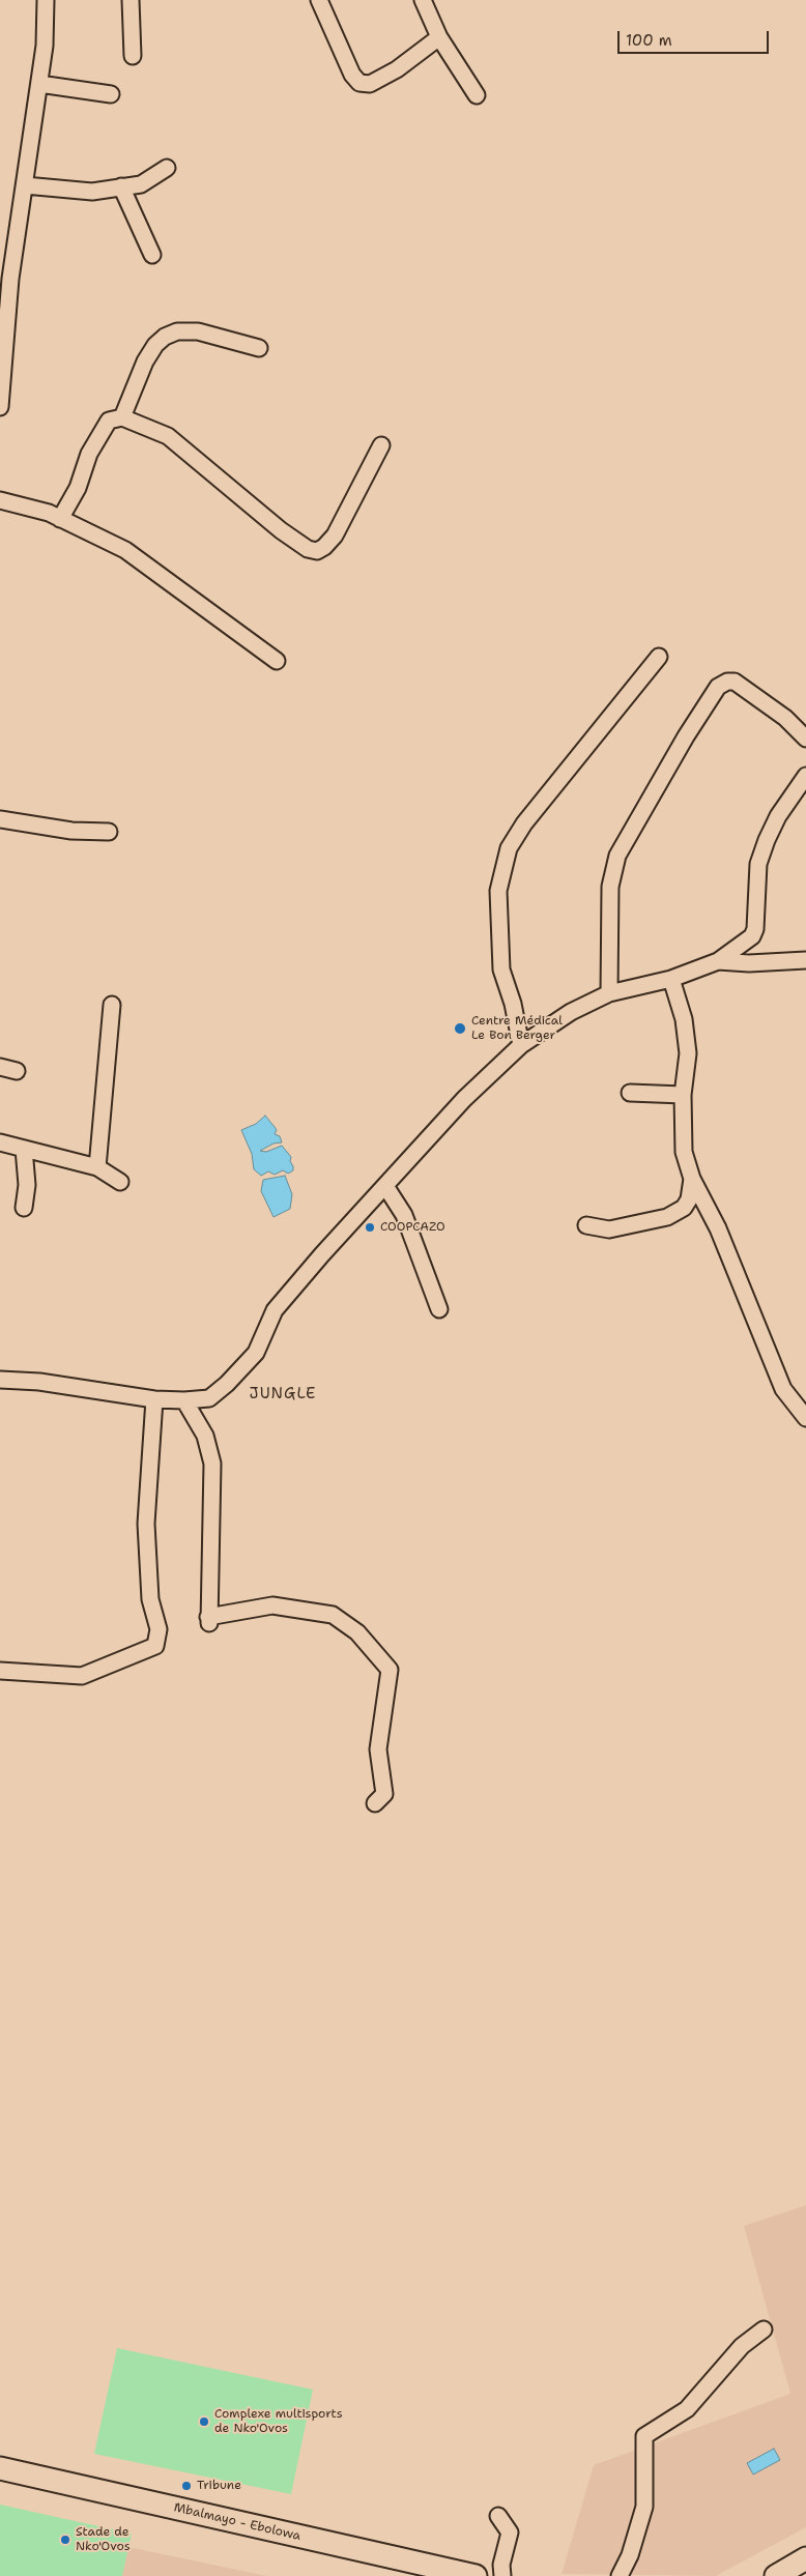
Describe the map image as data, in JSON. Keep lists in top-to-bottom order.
{
  "streets": {
    "highway": ["Mbalmayo - Ebolowa"]
  },
  "districts": ["JUNGLE"],
  "places": [
    "Centre Médical Le Bon Berger",
    "COOPCAZO",
    "Complexe multisports de Nko'Ovos",
    "Tribune",
    "Stade de Nko'Ovos"
  ],
  "scale_bar": "100 m"
}
